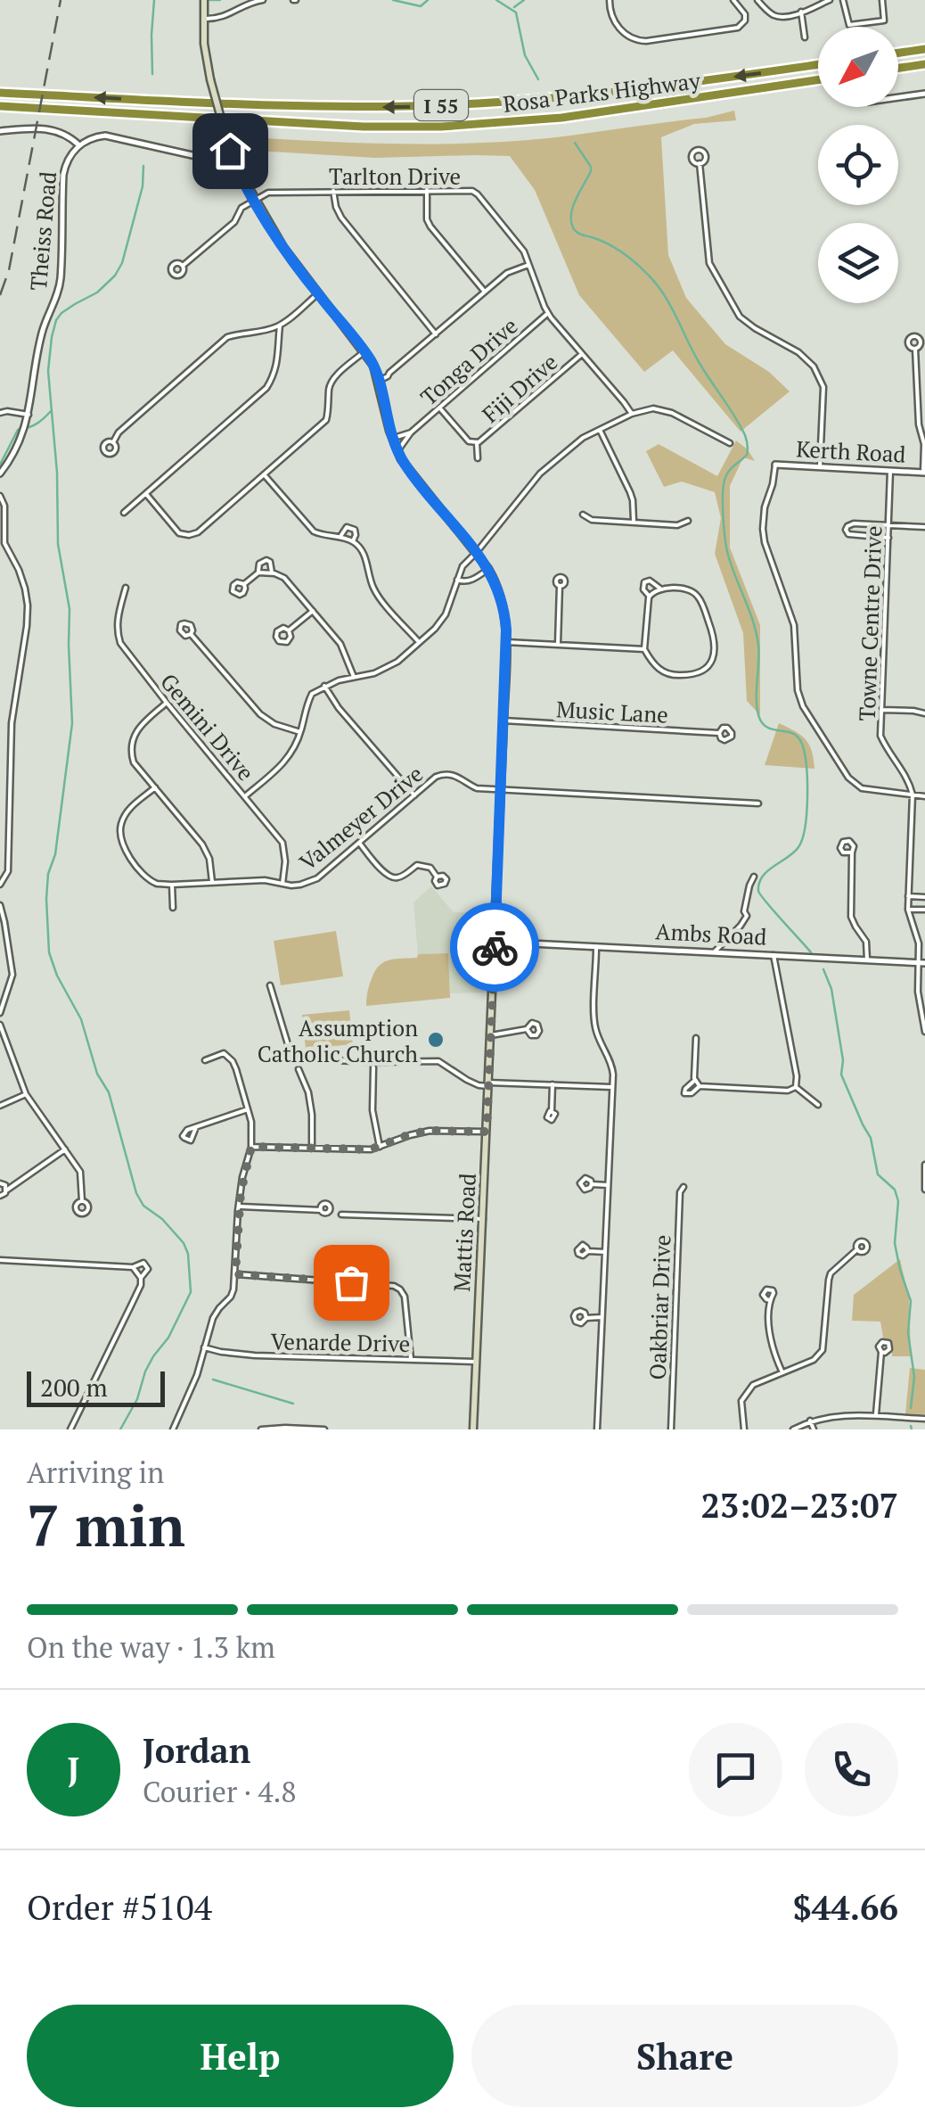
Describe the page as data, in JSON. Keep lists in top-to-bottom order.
{
  "streets": {
    "highway": ["Rosa Parks Highway", "I 55"],
    "main road": ["Mattis Road"],
    "street": [
      "Tarlton Drive",
      "Theiss Road",
      "Tonga Drive",
      "Fiji Drive",
      "Kerth Road",
      "Towne Centre Drive",
      "Music Lane",
      "Gemini Drive",
      "Valmeyer Drive",
      "Ambs Road",
      "Oakbriar Drive",
      "Venarde Drive"
    ]
  },
  "crossings": [
    ["Tarlton Drive", "Tonga Drive"],
    ["Tarlton Drive", "Fiji Drive"],
    ["Tarlton Drive", "Mattis Road"],
    ["Tonga Drive", "Fiji Drive"],
    ["Tonga Drive", "Mattis Road"],
    ["Kerth Road", "Towne Centre Drive"],
    ["Music Lane", "Mattis Road"],
    ["Gemini Drive", "Valmeyer Drive"],
    ["Valmeyer Drive", "Mattis Road"],
    ["Ambs Road", "Mattis Road"],
    ["Mattis Road", "Venarde Drive"]
  ],
  "places": ["Assumption Catholic Church"],
  "scale_bar": "200 m",
  "north": "bottom left",
  "page": {
    "scale": "200 m",
    "heading": ["7 min", "Arriving in", "23:02–23:07"],
    "panel": [
      "Jordan",
      "Courier · 4.8",
      "Order #5104",
      "$44.66"
    ],
    "bar": "On the way · 1.3 km",
    "round": "J",
    "buttons": ["Help", "Share"]
  }
}
